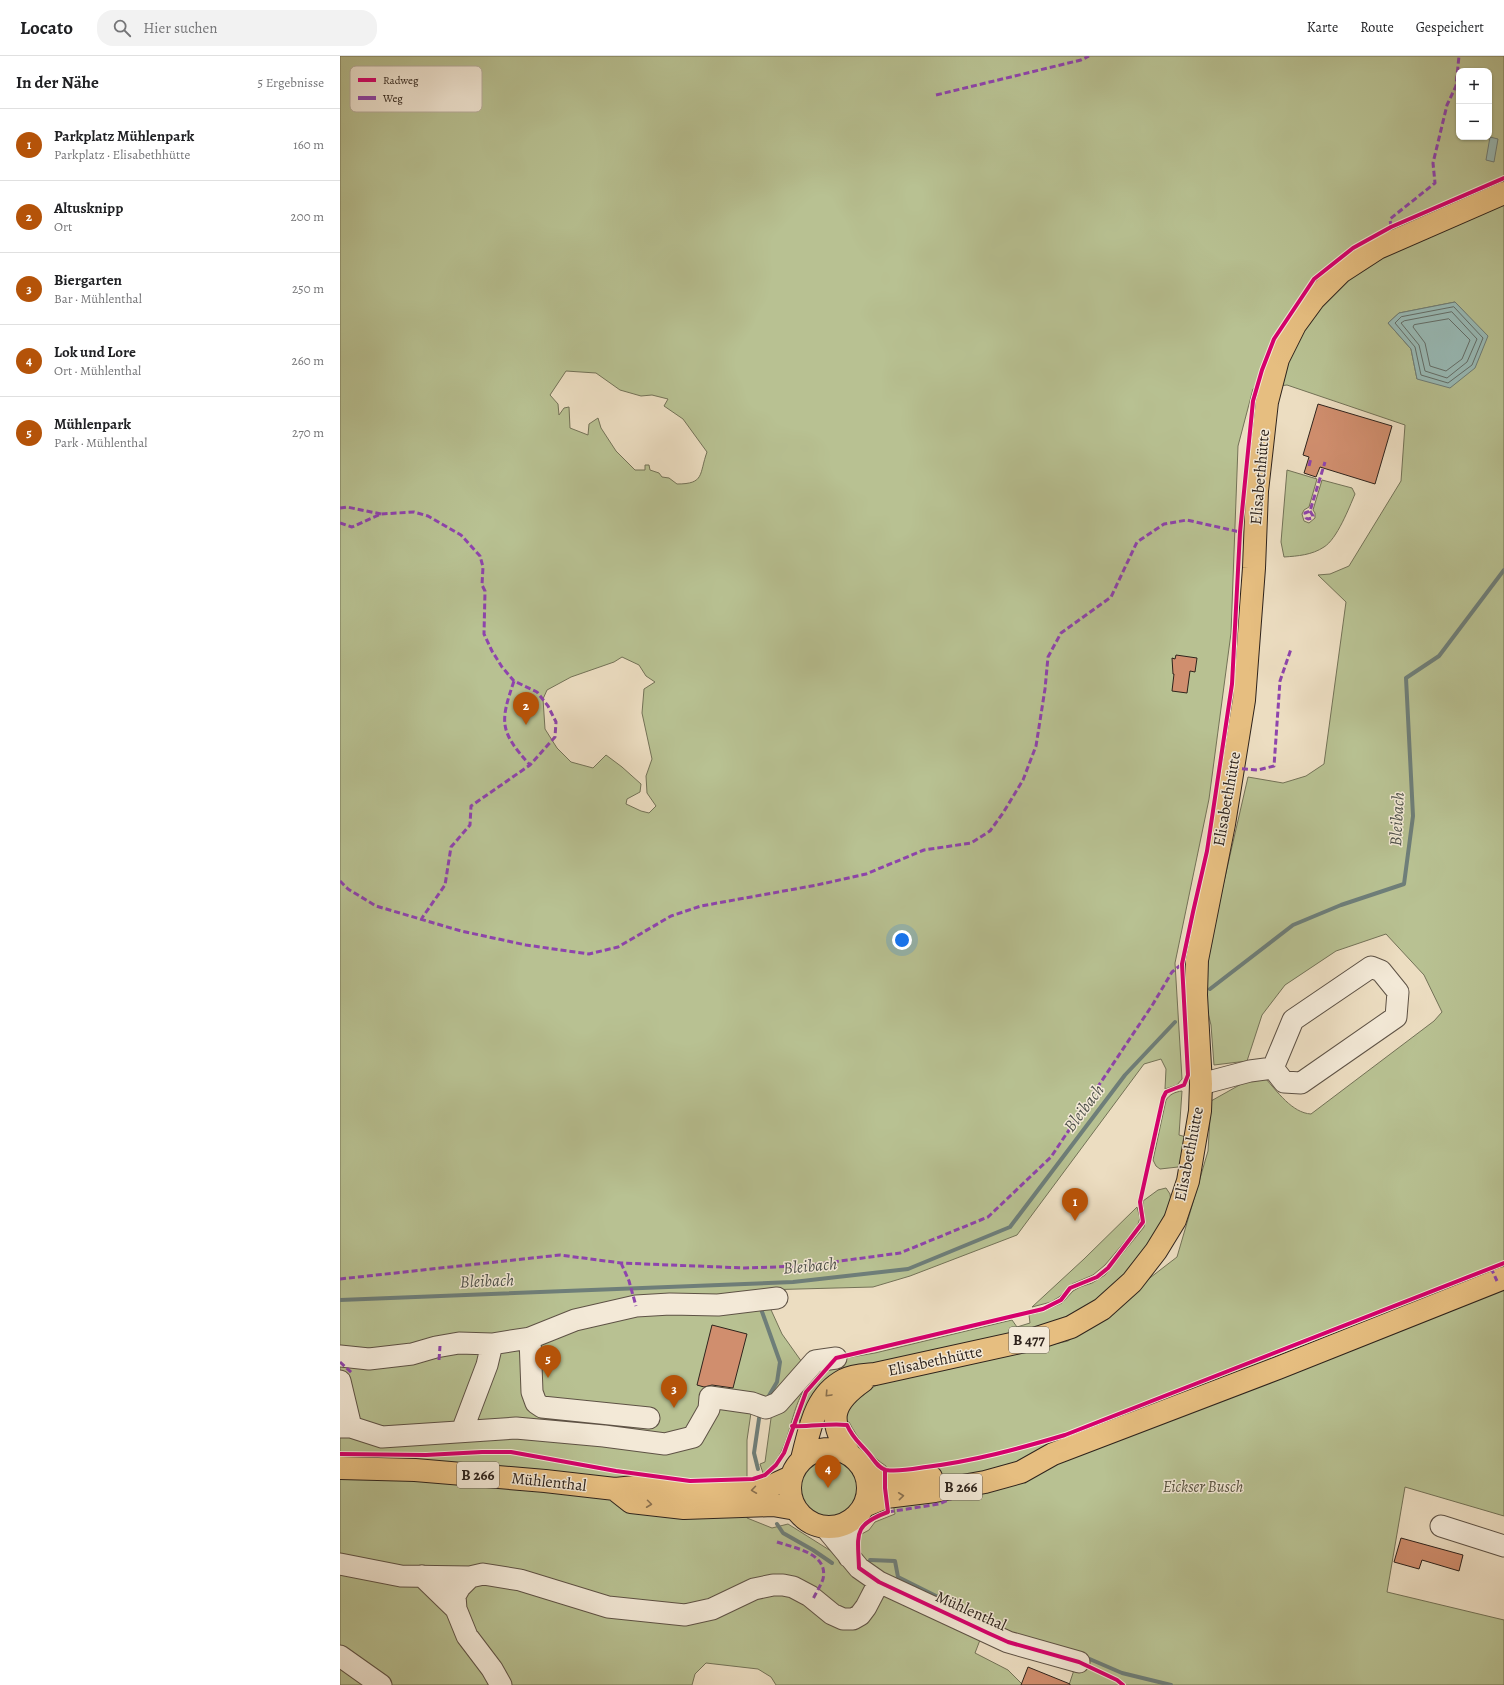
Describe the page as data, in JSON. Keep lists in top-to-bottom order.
{
  "streets": {
    "main road": [
      "Elisabethhütte",
      "B 477",
      "B 266",
      "Mühlenthal"
    ]
  },
  "crossings": [
    ["Elisabethhütte", "B 477"],
    ["B 477", "B 266"],
    ["B 477", "Mühlenthal"],
    ["B 266", "Mühlenthal"]
  ],
  "water": ["Bleibach"],
  "parks": ["Eickser Busch"],
  "legend": ["Radweg", "Weg"],
  "page": {
    "header": "Locato",
    "search": "Hier suchen",
    "nav": ["Karte", "Route", "Gespeichert"],
    "heading": ["In der Nähe", "5 Ergebnisse"],
    "map_buttons": ["+", "−"],
    "list": [
      {
        "mark": "1",
        "name": "Parkplatz Mühlenpark",
        "note": "Parkplatz · Elisabethhütte",
        "value": "160 m"
      },
      {
        "mark": "2",
        "name": "Altusknipp",
        "note": "Ort",
        "value": "200 m"
      },
      {
        "mark": "3",
        "name": "Biergarten",
        "note": "Bar · Mühlenthal",
        "value": "250 m"
      },
      {
        "mark": "4",
        "name": "Lok und Lore",
        "note": "Ort · Mühlenthal",
        "value": "260 m"
      },
      {
        "mark": "5",
        "name": "Mühlenpark",
        "note": "Park · Mühlenthal",
        "value": "270 m"
      }
    ],
    "pins": [
      "2",
      "1",
      "5",
      "3",
      "4"
    ]
  }
}
